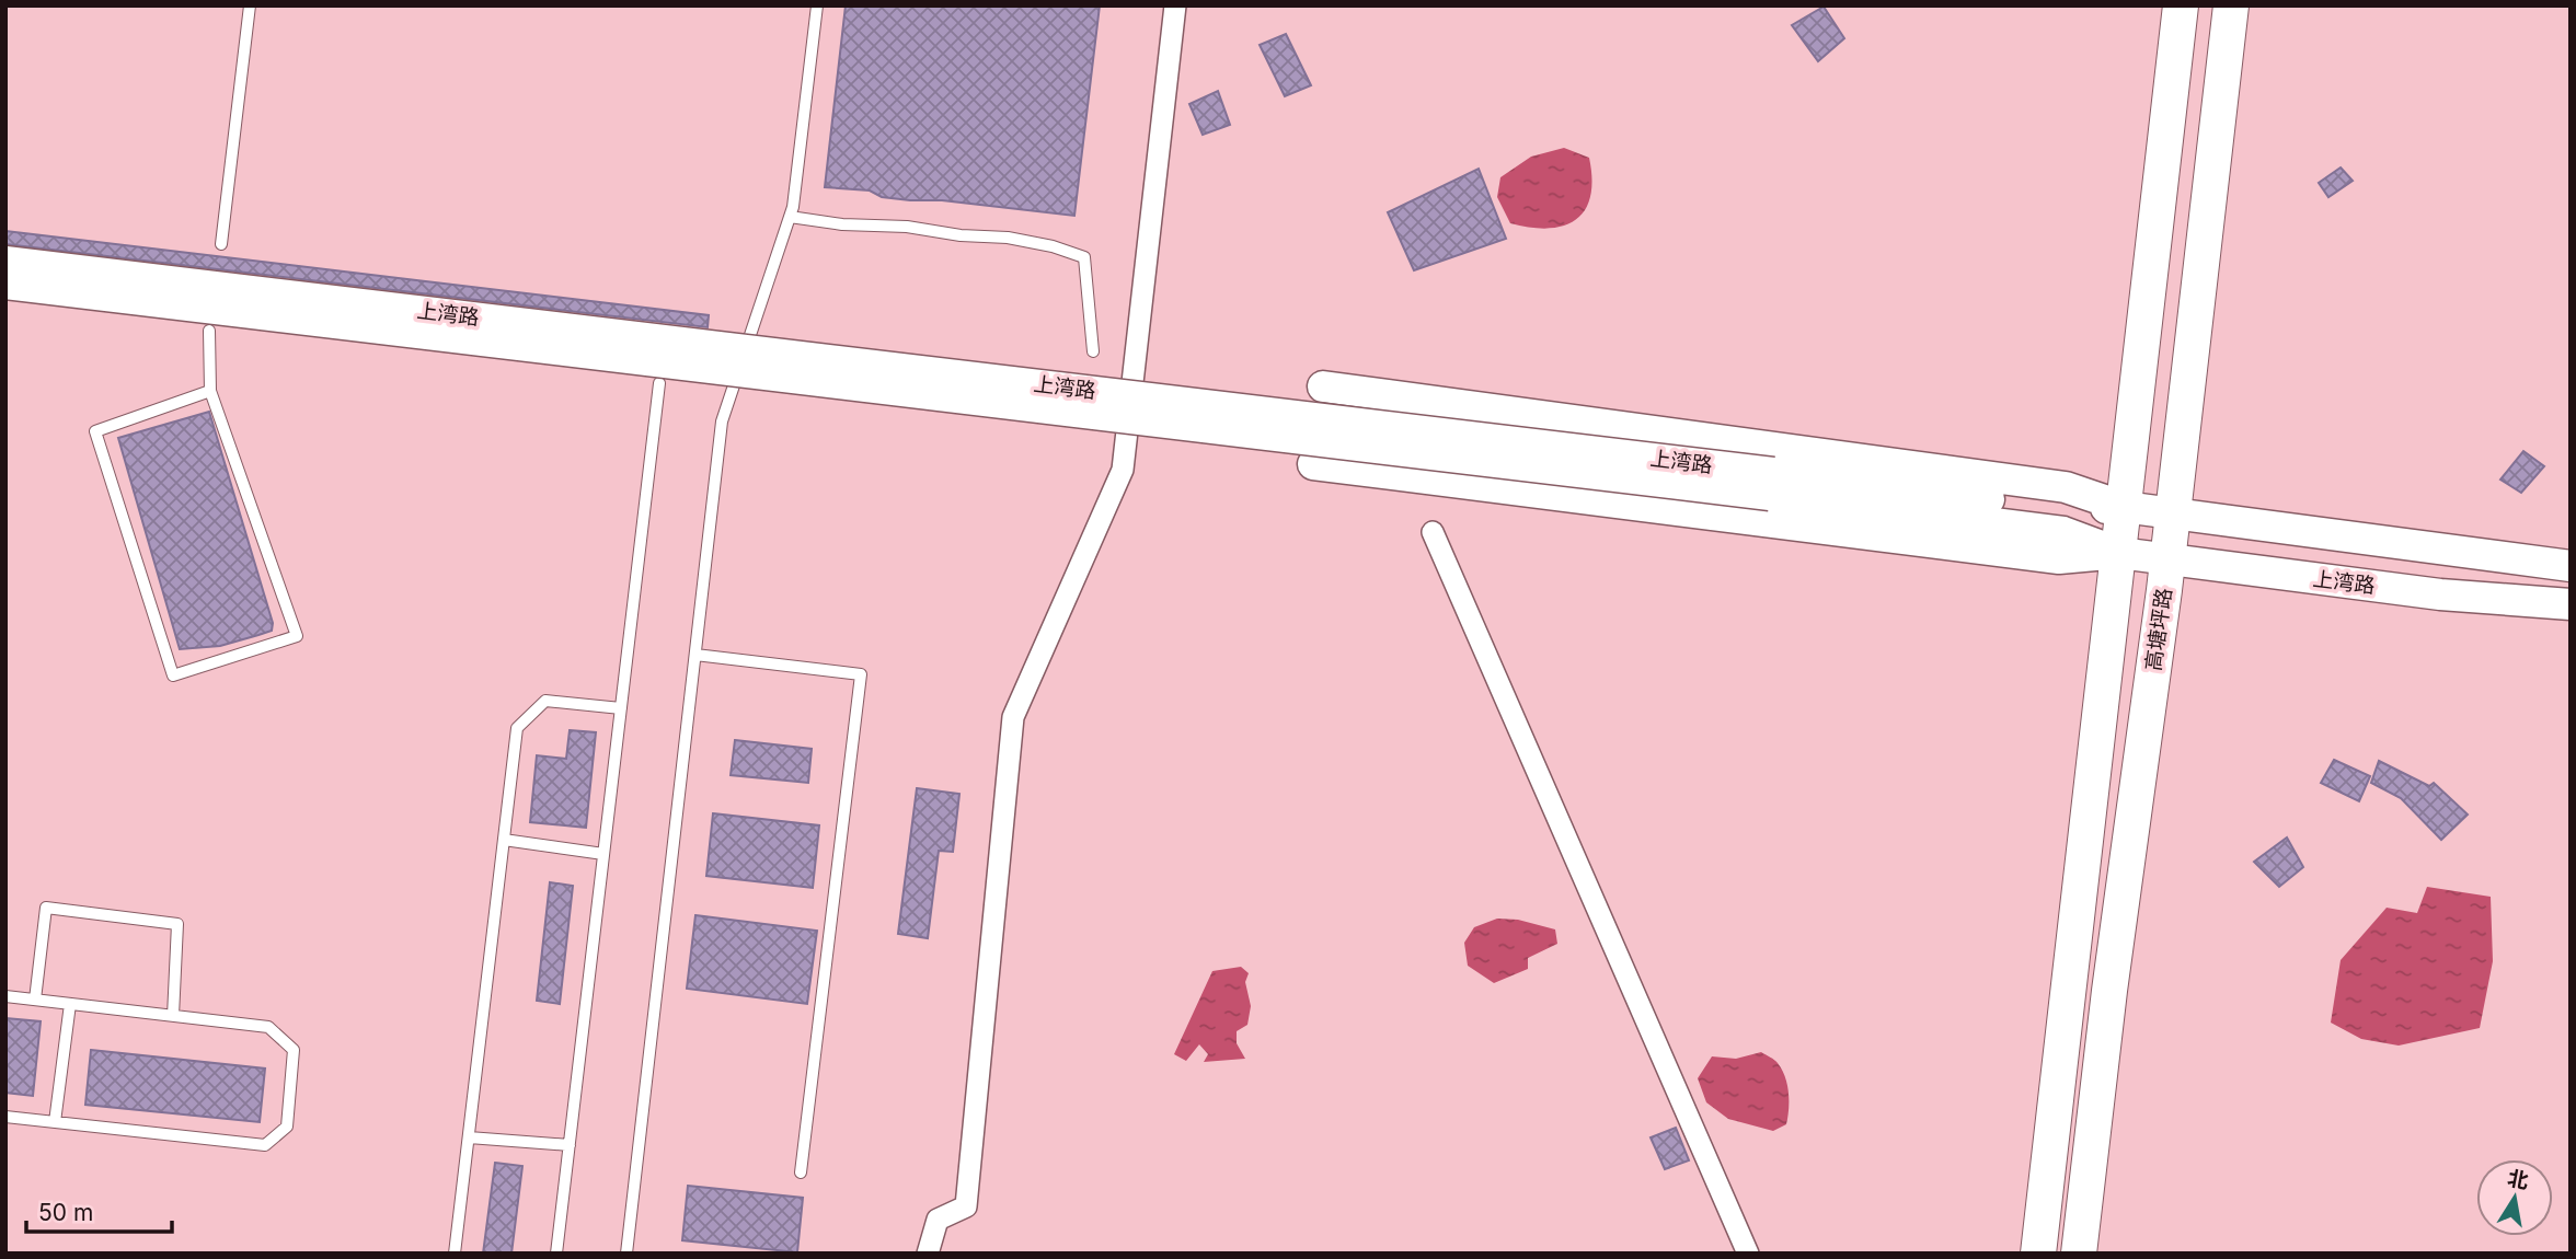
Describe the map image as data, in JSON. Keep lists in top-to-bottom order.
{
  "streets": {
    "main road": ["上湾路", "高塘坪路"]
  },
  "crossings": [
    ["上湾路", "高塘坪路"]
  ],
  "scale_bar": "50 m",
  "north": "top"
}
